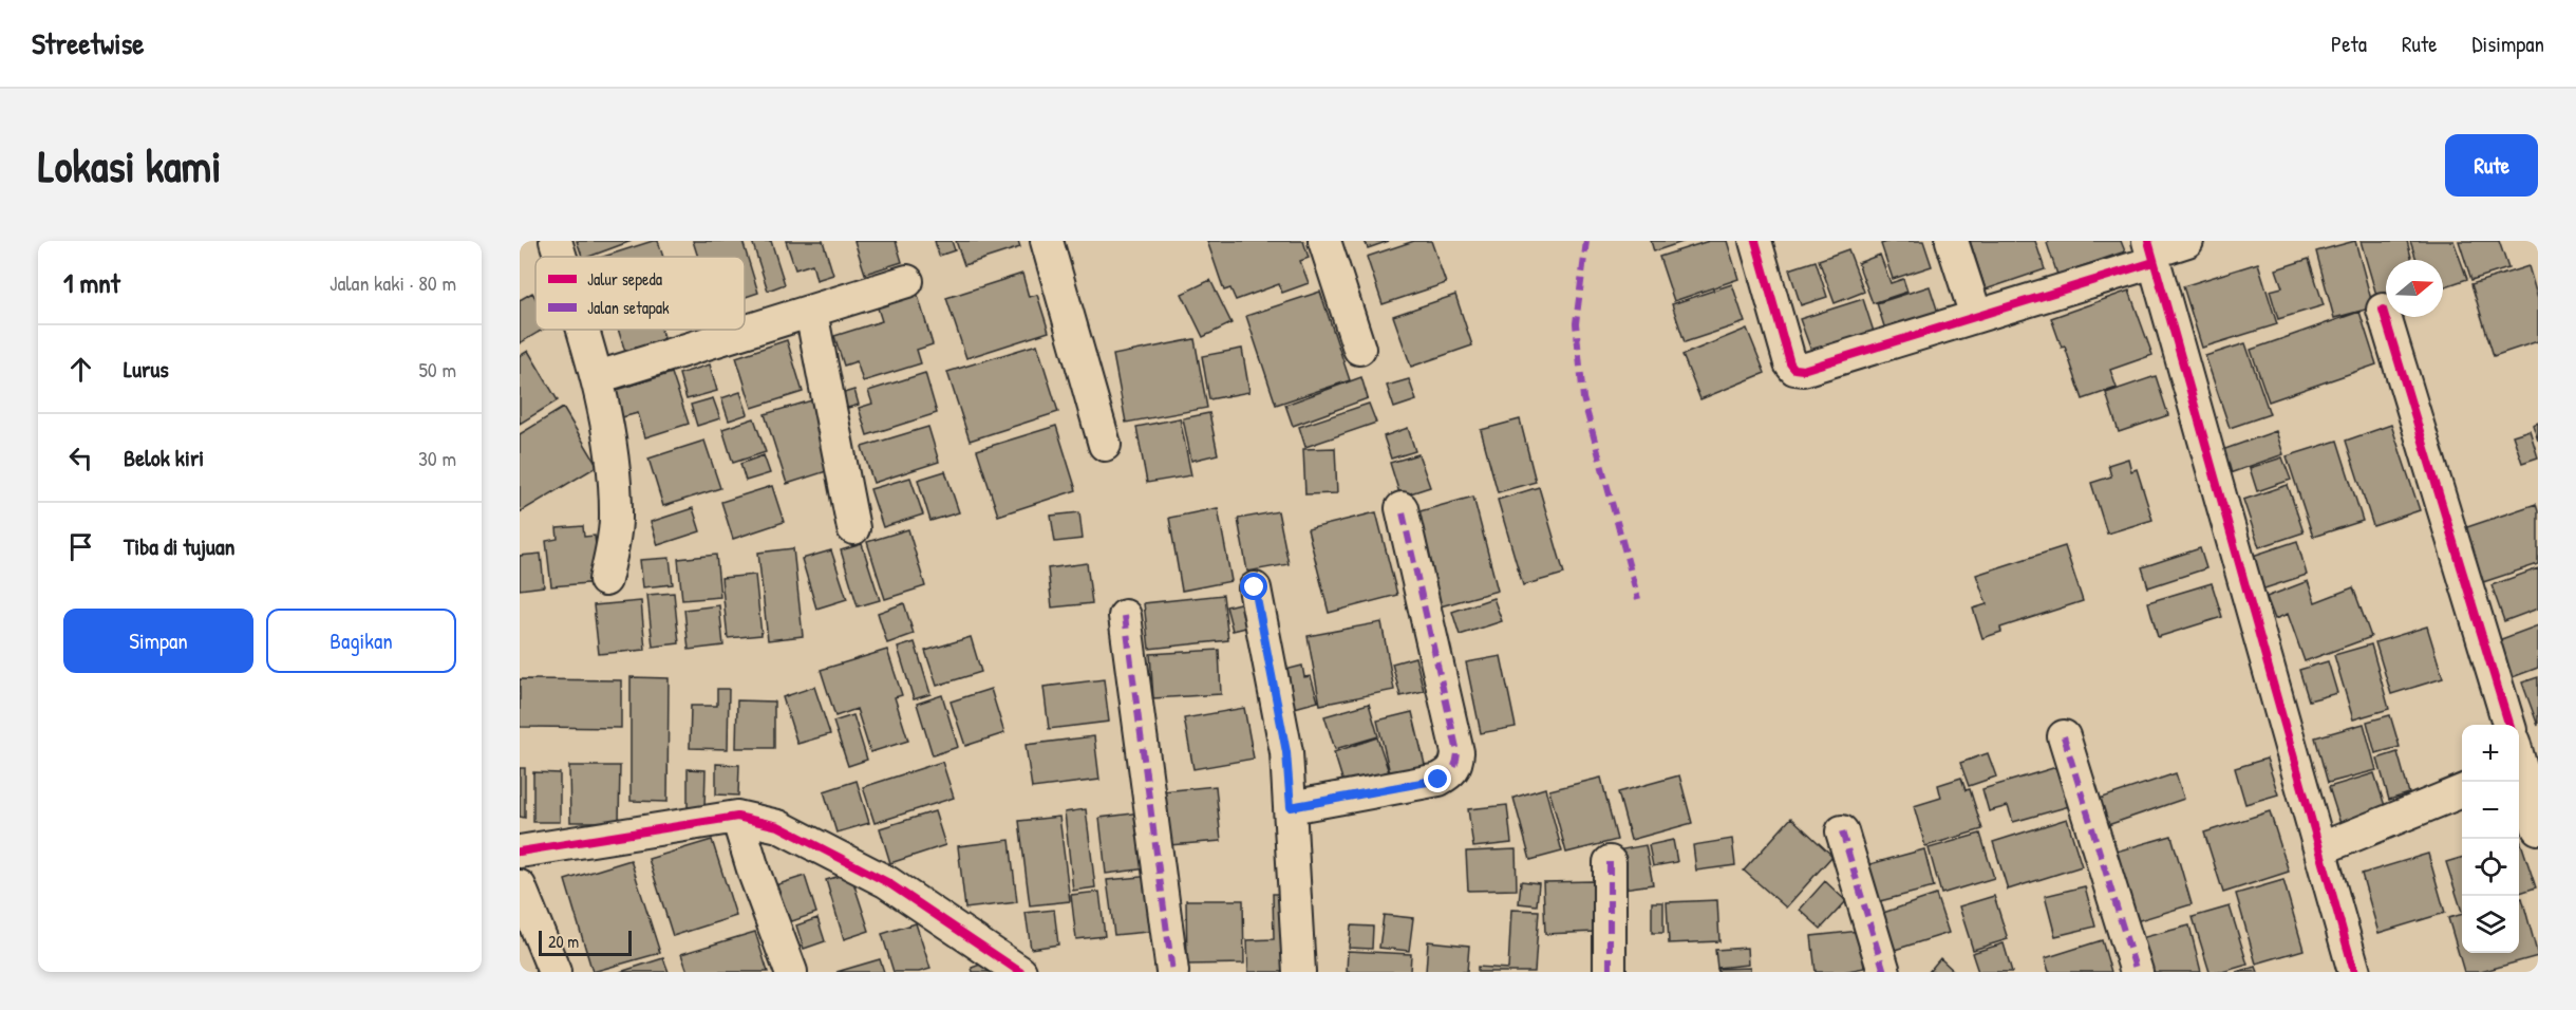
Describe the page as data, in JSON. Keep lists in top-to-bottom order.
{
  "legend": ["Jalur sepeda", "Jalan setapak"],
  "scale_bar": "20 m",
  "north": "right",
  "page": {
    "header": "Streetwise",
    "nav": ["Peta", "Rute", "Disimpan"],
    "buttons": [
      "Rute",
      ["Simpan", "Bagikan"]
    ],
    "title": "Lokasi kami",
    "heading": ["1 mnt", "Jalan kaki · 80 m"],
    "list": [
      ["Lurus", "50 m"],
      ["Belok kiri", "30 m"],
      "Tiba di tujuan"
    ],
    "map_buttons": ["+", "−"],
    "scale": "20 m"
  }
}
